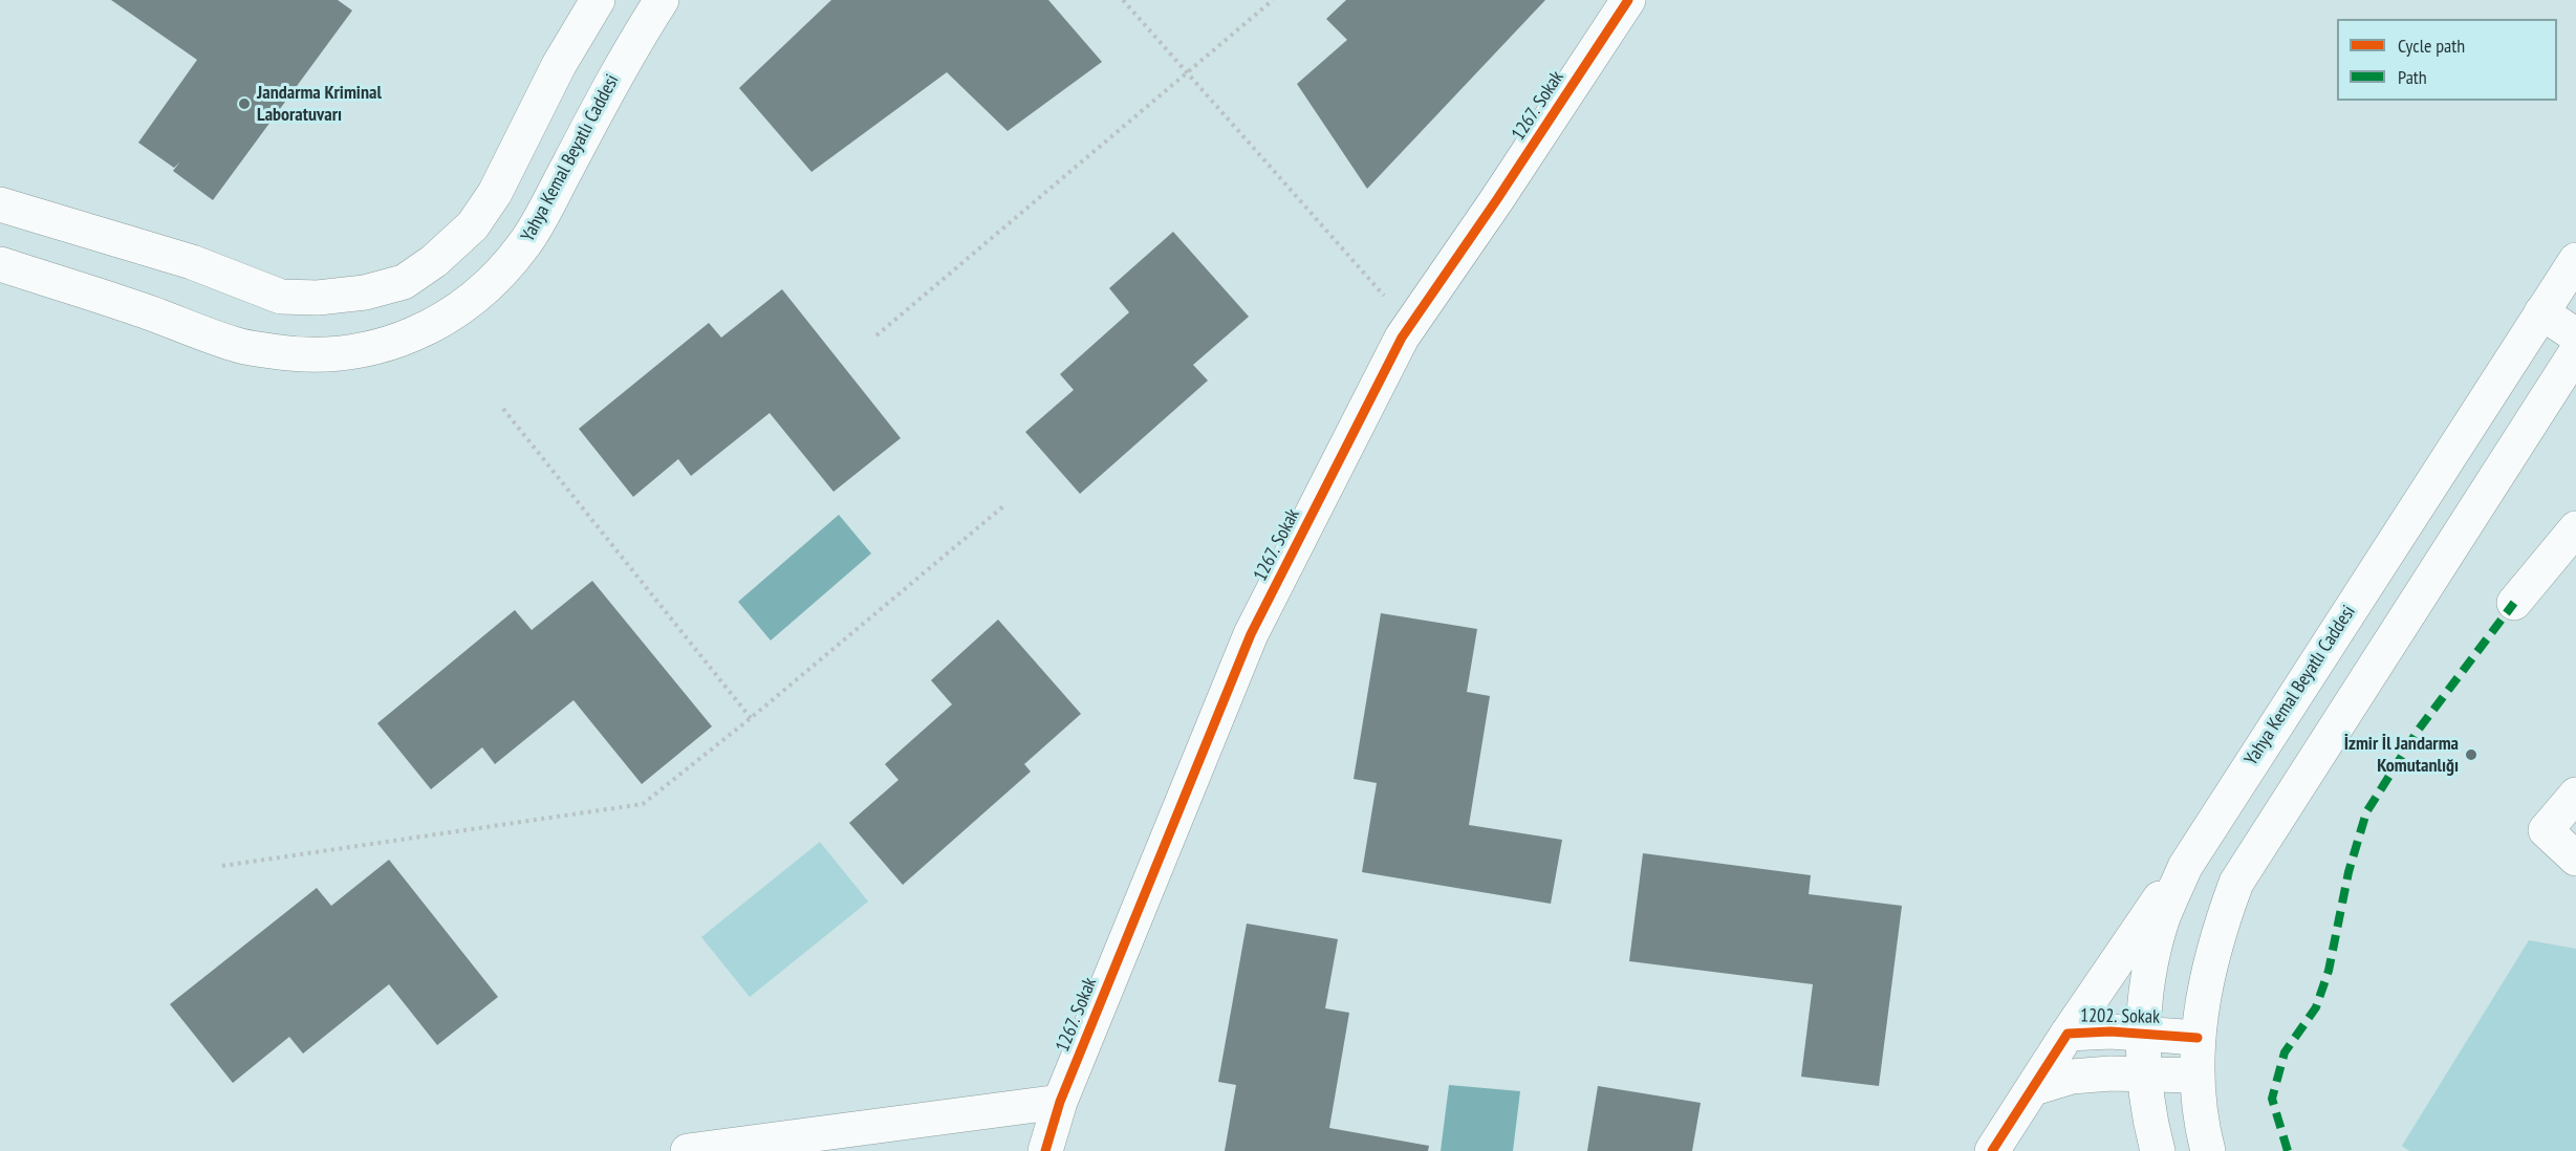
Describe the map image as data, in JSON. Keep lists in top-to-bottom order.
{
  "streets": {
    "main road": ["1267. Sokak", "Yahya Kemal Beyatlı Caddesi", "1202. Sokak"]
  },
  "crossings": [
    ["Yahya Kemal Beyatlı Caddesi", "1202. Sokak"]
  ],
  "places": ["Jandarma Kriminal Laboratuvarı", "İzmir İl Jandarma Komutanlığı"],
  "legend": ["Cycle path", "Path"]
}
